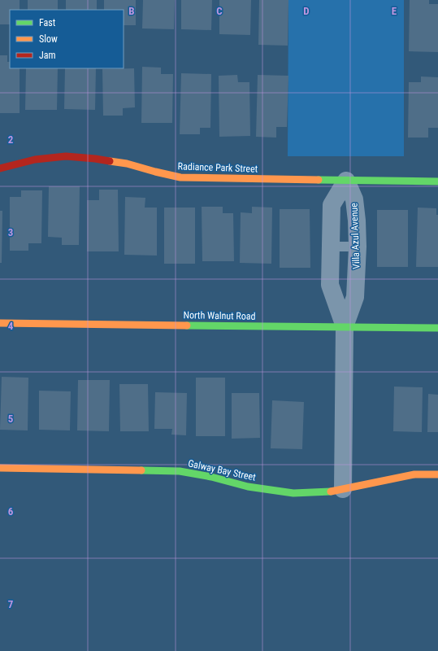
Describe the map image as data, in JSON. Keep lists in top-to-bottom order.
{
  "streets": {
    "street": [
      "Radiance Park Street",
      "Villa Azul Avenue",
      "North Walnut Road",
      "Galway Bay Street"
    ]
  },
  "crossings": [
    ["Radiance Park Street", "Villa Azul Avenue"],
    ["Villa Azul Avenue", "North Walnut Road"],
    ["Villa Azul Avenue", "Galway Bay Street"]
  ],
  "legend": ["Fast", "Slow", "Jam"],
  "grid": {
    "columns": [
      "B",
      "C",
      "D",
      "E"
    ],
    "rows": [
      "2",
      "3",
      "4",
      "5",
      "6",
      "7"
    ]
  }
}
